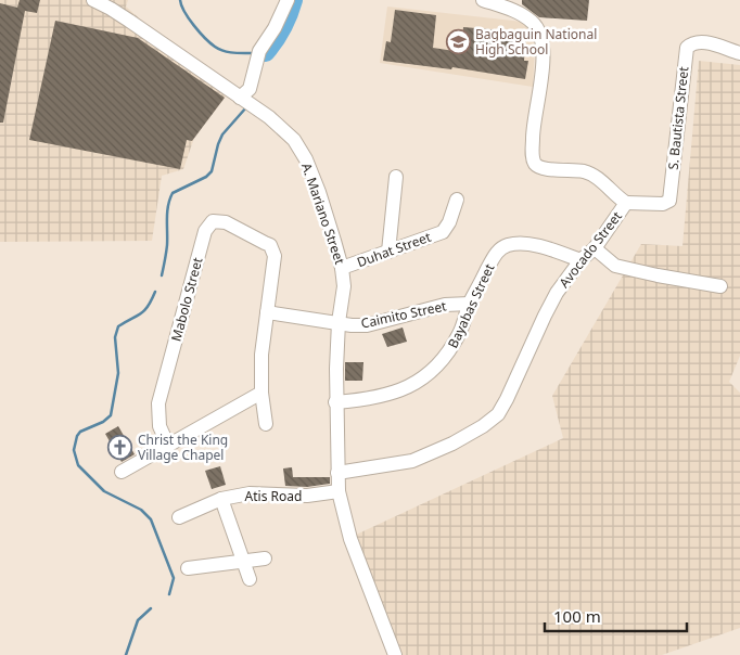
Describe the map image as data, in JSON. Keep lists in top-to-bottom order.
{
  "streets": {
    "street": [
      "S. Bautista Street",
      "A. Mariano Street",
      "Duhat Street",
      "Avocado Street",
      "Mabolo Street",
      "Bayabas Street",
      "Caimito Street",
      "Atis Road"
    ]
  },
  "crossings": [
    ["S. Bautista Street", "Avocado Street"],
    ["A. Mariano Street", "Duhat Street"],
    ["A. Mariano Street", "Avocado Street"],
    ["A. Mariano Street", "Bayabas Street"],
    ["A. Mariano Street", "Caimito Street"],
    ["A. Mariano Street", "Atis Road"],
    ["Avocado Street", "Bayabas Street"],
    ["Mabolo Street", "Caimito Street"],
    ["Bayabas Street", "Caimito Street"]
  ],
  "places": {
    "school or university": ["Bagbaguin National High School"],
    "church": ["Christ the King Village Chapel"]
  },
  "scale_bar": "100 m"
}
